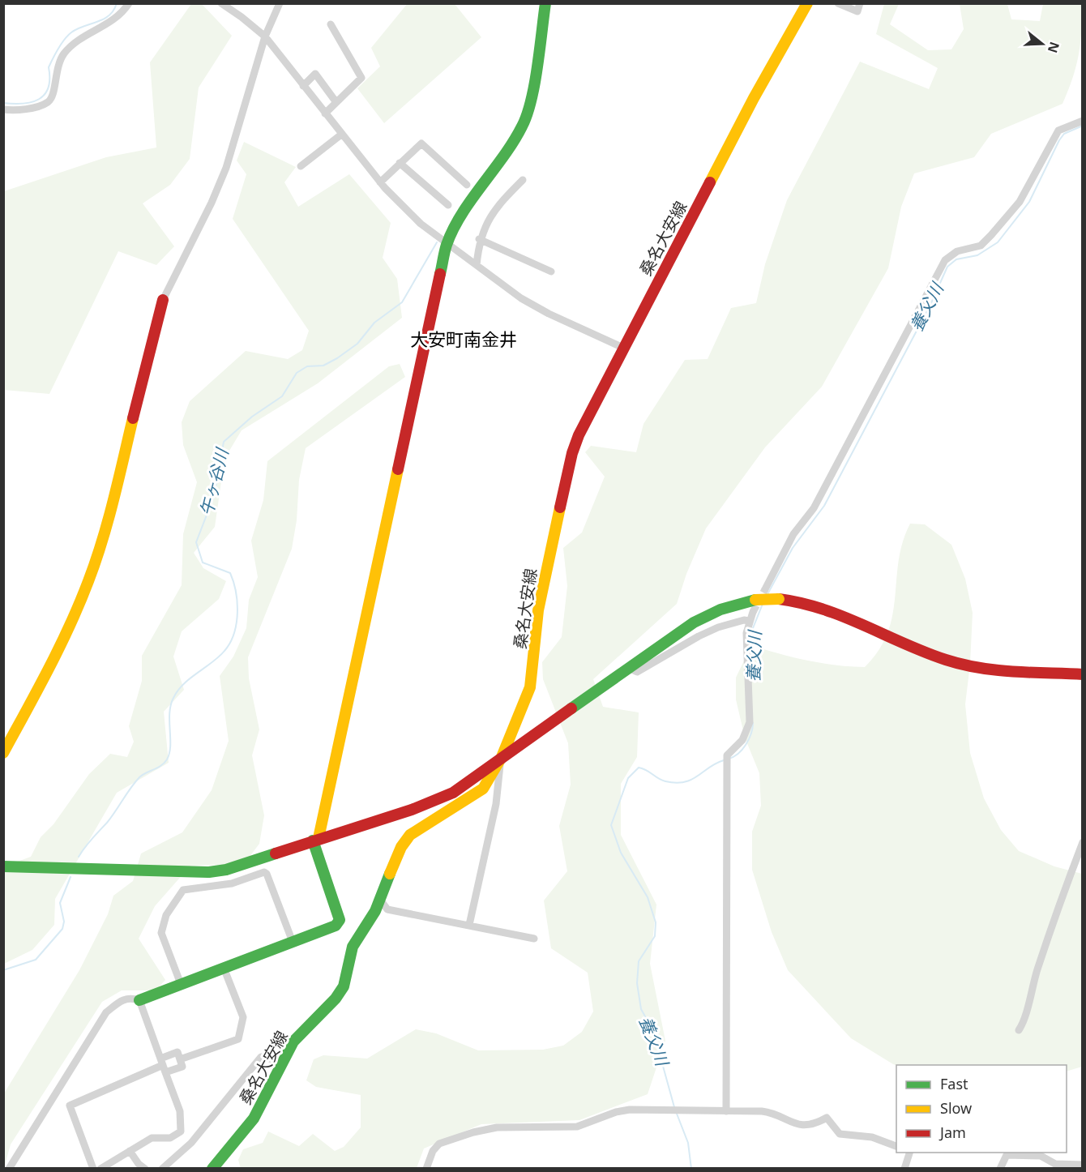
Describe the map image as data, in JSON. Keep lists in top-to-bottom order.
{
  "streets": {
    "street": ["桑名大安線"]
  },
  "districts": ["大安町南金井"],
  "water": ["養父川", "午ヶ谷川"],
  "legend": ["Fast", "Slow", "Jam"],
  "north": "right"
}
